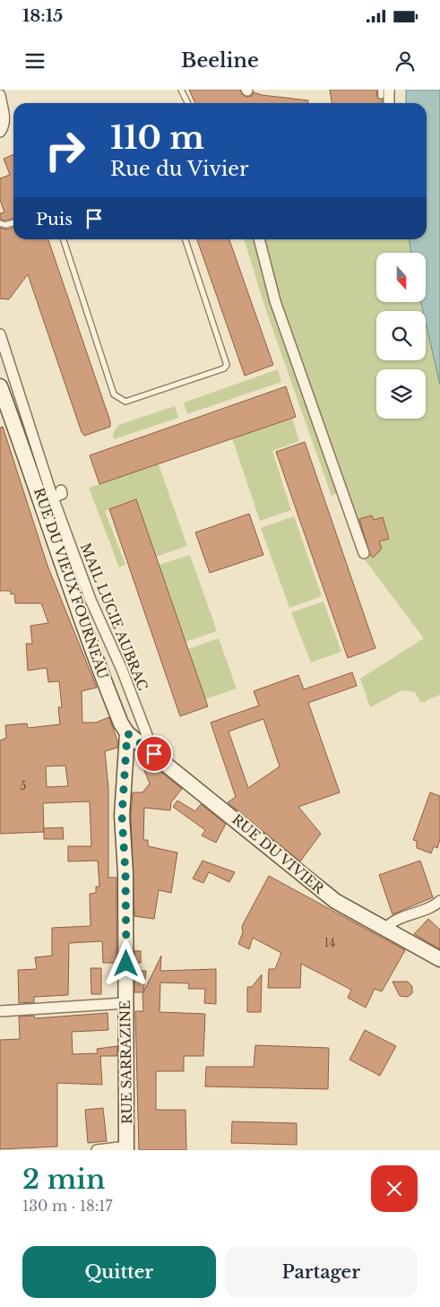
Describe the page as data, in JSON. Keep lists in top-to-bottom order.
{
  "streets": {
    "main road": ["RUE DU VIEUX FOURNEAU", "RUE DU VIVIER", "RUE SARRAZINE"],
    "street": ["MAIL LUCIE AUBRAC"]
  },
  "crossings": [
    ["RUE DU VIEUX FOURNEAU", "RUE DU VIVIER"],
    ["RUE DU VIEUX FOURNEAU", "RUE SARRAZINE"],
    ["MAIL LUCIE AUBRAC", "RUE DU VIVIER"],
    ["RUE DU VIVIER", "RUE SARRAZINE"]
  ],
  "house_numbers": ["5", "14"],
  "north": "bottom",
  "page": {
    "status": "18:15",
    "header": "Beeline",
    "turn": ["110 m", "Rue du Vivier"],
    "then": "Puis",
    "heading": ["2 min", "130 m · 18:17"],
    "buttons": ["Quitter", "Partager"]
  }
}
